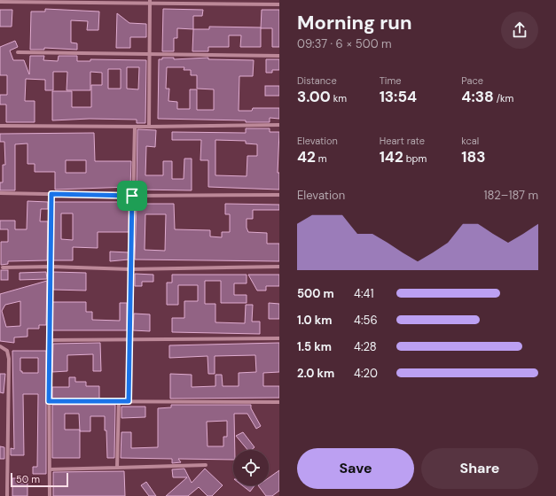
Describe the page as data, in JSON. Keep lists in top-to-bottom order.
{
  "scale_bar": "50 m",
  "page": {
    "heading": ["Morning run", "09:37 · 6 × 500 m"],
    "stats": [
      ["Distance", "3.00 km"],
      ["Time", "13:54"],
      ["Pace", "4:38 /km"],
      ["Elevation", "42 m"],
      ["Heart rate", "142 bpm"],
      ["kcal", "183"]
    ],
    "chart": ["Elevation", "182–187 m"],
    "list": [
      {
        "name": "500 m",
        "note": "4:41"
      },
      {
        "name": "1.0 km",
        "note": "4:56"
      },
      {
        "name": "1.5 km",
        "note": "4:28"
      },
      {
        "name": "2.0 km",
        "note": "4:20"
      }
    ],
    "buttons": ["Save", "Share"],
    "scale": "50 m"
  }
}
